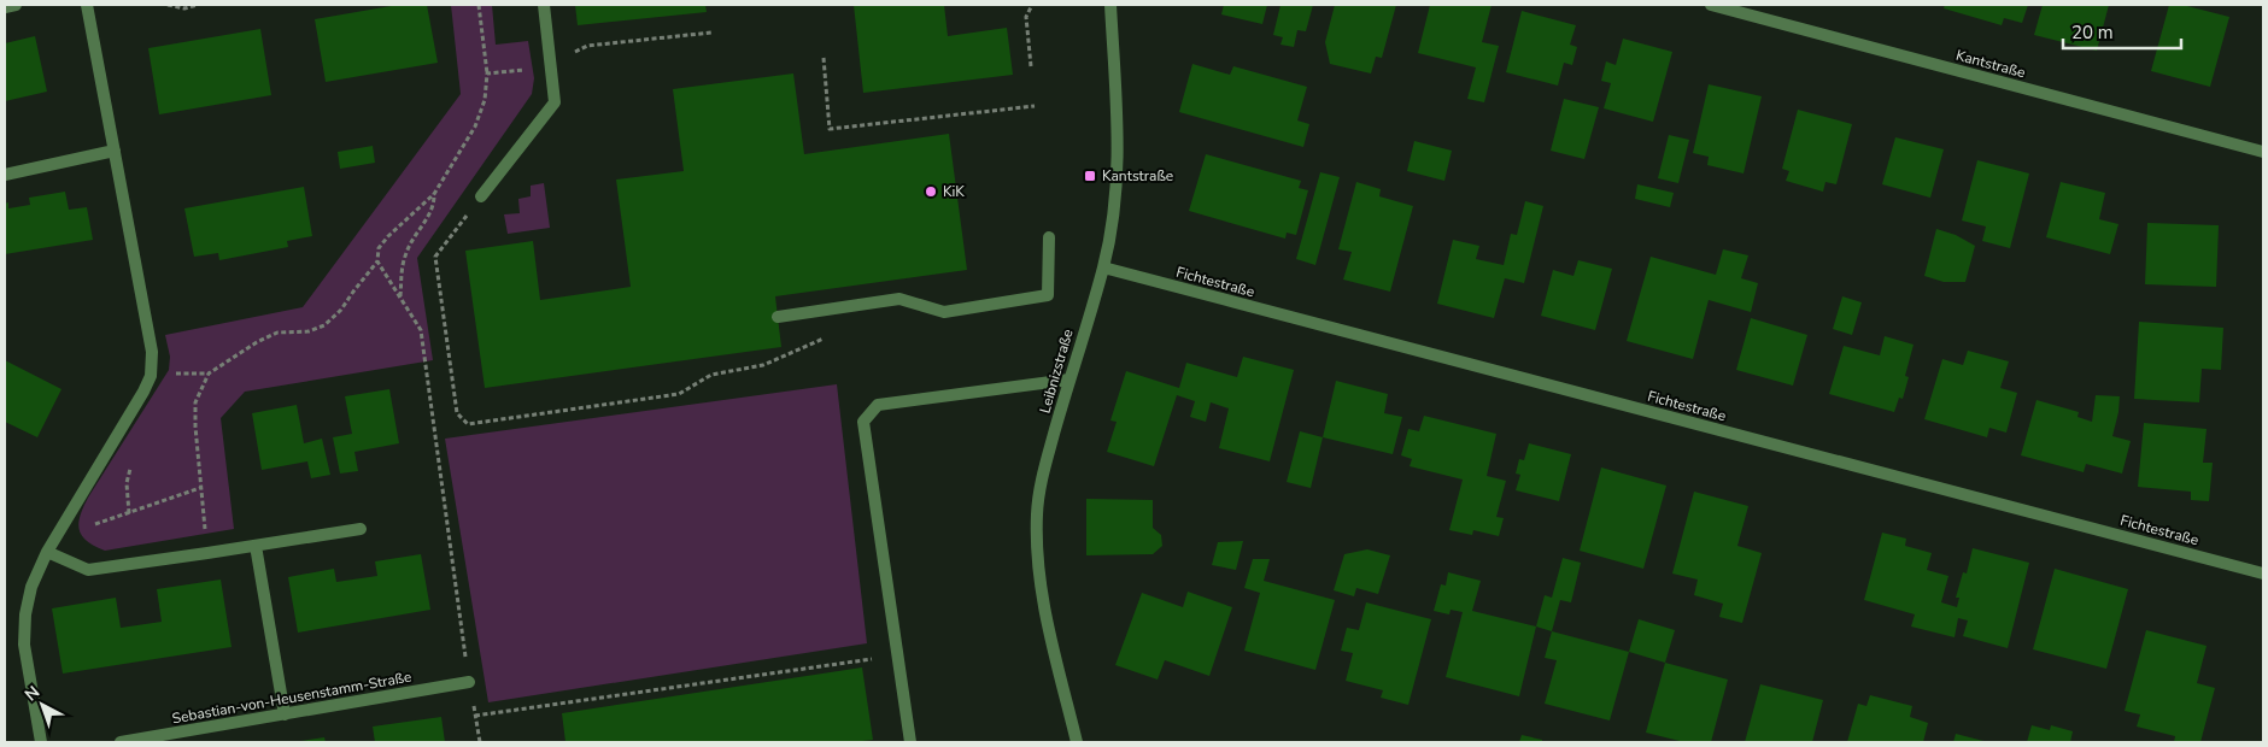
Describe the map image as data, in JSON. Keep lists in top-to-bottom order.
{
  "streets": {
    "street": [
      "Kantstraße",
      "Fichtestraße",
      "Leibnizstraße",
      "Sebastian-von-Heusenstamm-Straße"
    ]
  },
  "crossings": [
    ["Fichtestraße", "Leibnizstraße"]
  ],
  "places": {
    "transit": ["Kantstraße"],
    "other": ["KiK"]
  },
  "scale_bar": "20 m",
  "north": "top left"
}
